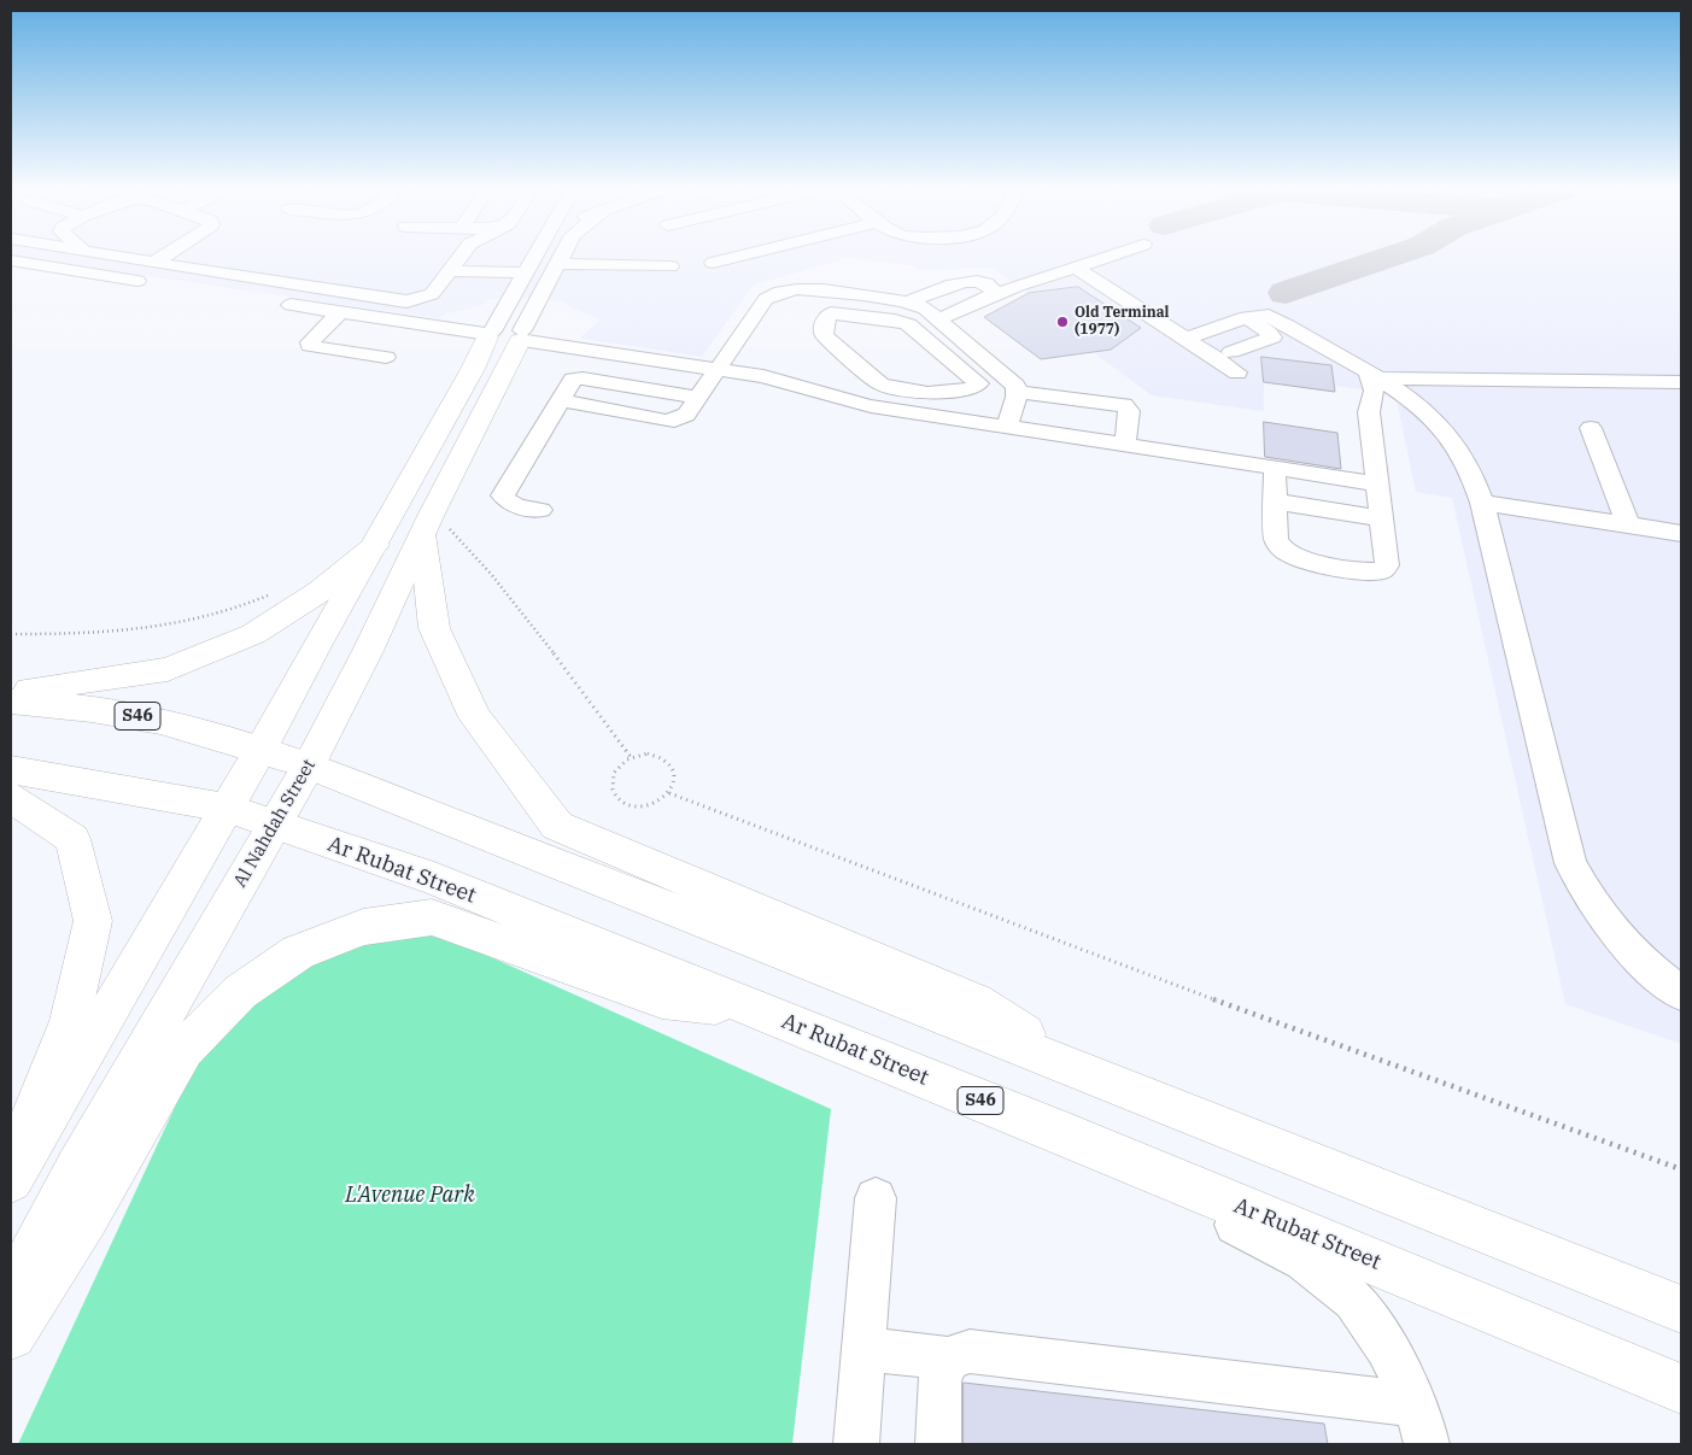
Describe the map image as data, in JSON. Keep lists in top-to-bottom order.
{
  "streets": {
    "main road": ["S46", "Al Nahdah Street", "Ar Rubat Street"]
  },
  "crossings": [
    ["S46", "Al Nahdah Street"],
    ["Al Nahdah Street", "Ar Rubat Street"]
  ],
  "parks": ["L'Avenue Park"],
  "places": ["Old Terminal (1977)"]
}
